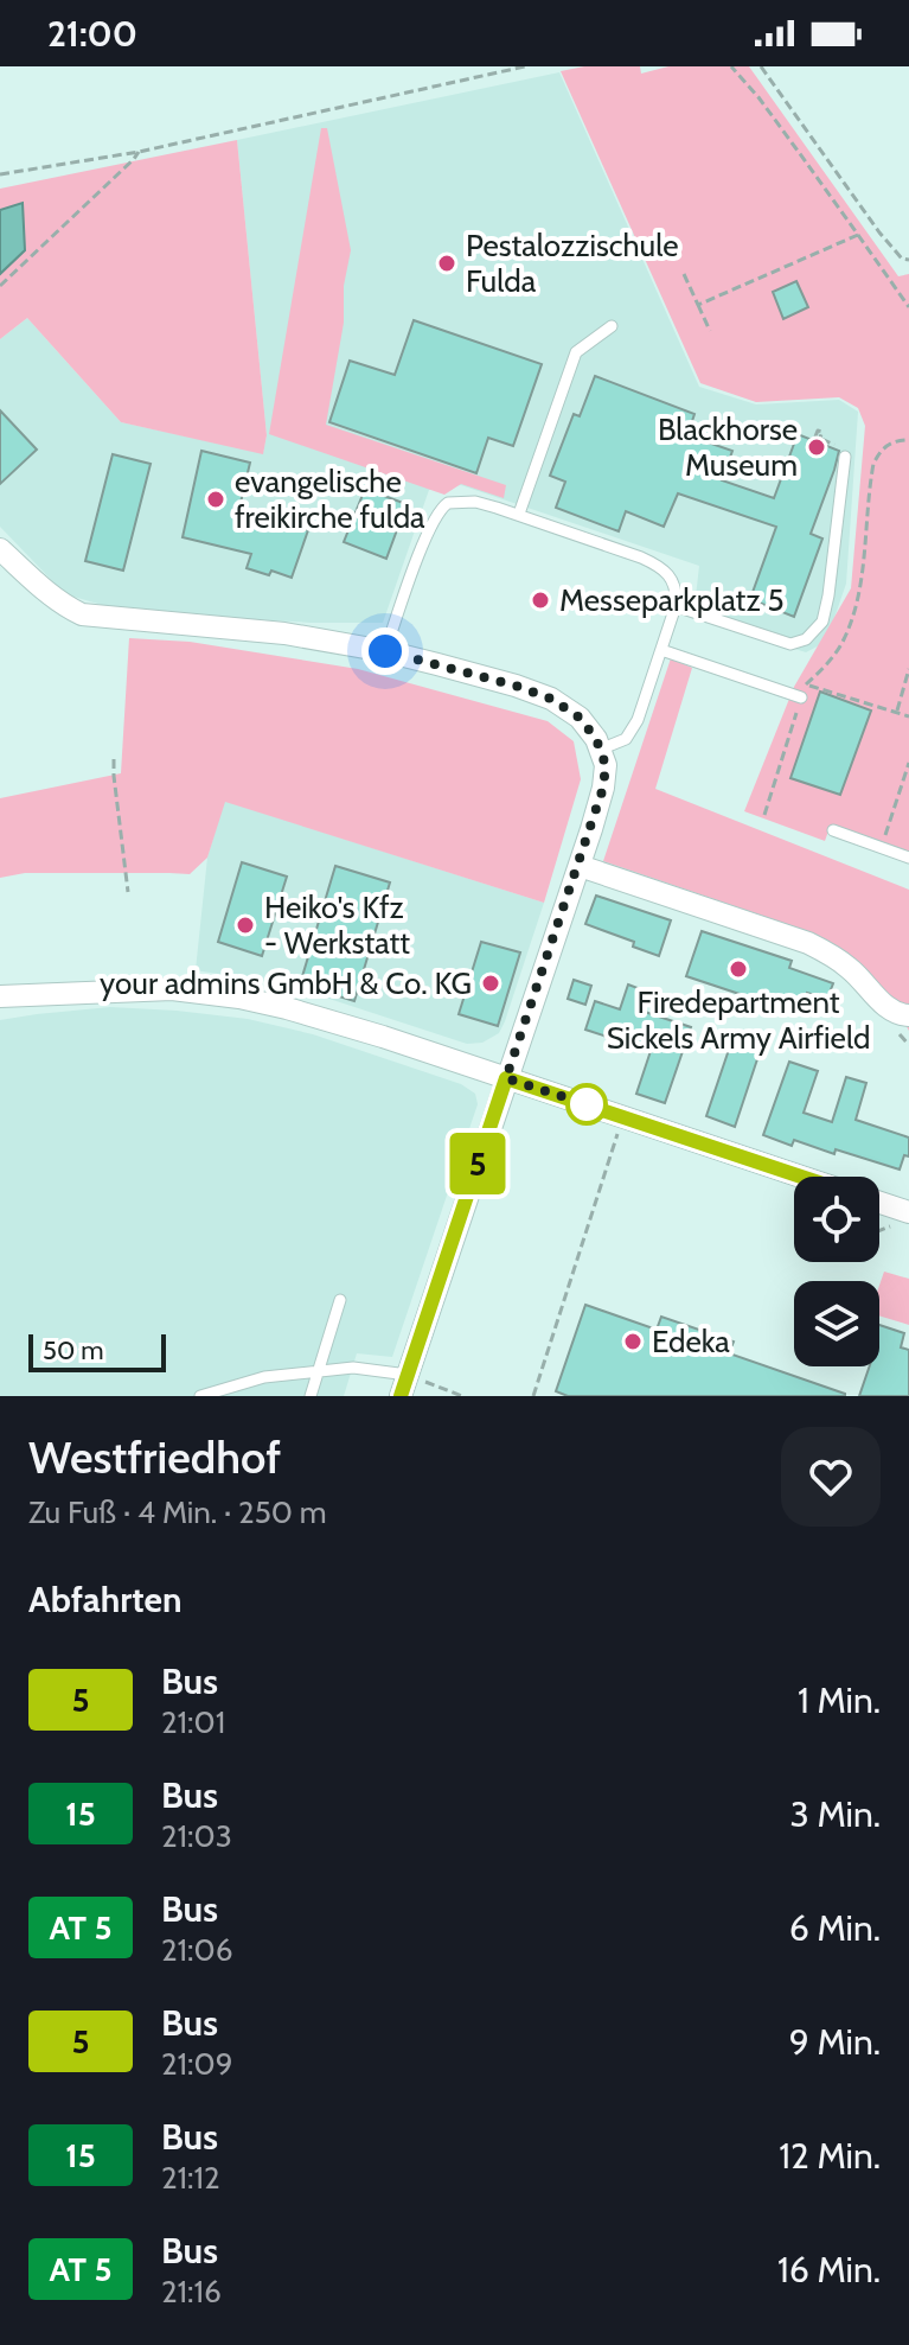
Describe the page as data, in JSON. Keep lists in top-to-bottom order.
{
  "places": [
    "Pestalozzischule Fulda",
    "Blackhorse Museum",
    "evangelische freikirche fulda",
    "Messeparkplatz 5",
    "Heiko's Kfz - Werkstatt",
    "Firedepartment Sickels Army Airfield",
    "your admins GmbH & Co. KG",
    "Edeka"
  ],
  "lines": ["bus line 5"],
  "scale_bar": "50 m",
  "page": {
    "status": "21:00",
    "on_map": "5",
    "scale": "50 m",
    "heading": [
      ["Westfriedhof", "Zu Fuß · 4 Min. · 250 m"],
      "Abfahrten"
    ],
    "list": [
      {
        "mark": "5",
        "name": "Bus",
        "note": "21:01",
        "value": "1 Min."
      },
      {
        "mark": "15",
        "name": "Bus",
        "note": "21:03",
        "value": "3 Min."
      },
      {
        "mark": "AT 5",
        "name": "Bus",
        "note": "21:06",
        "value": "6 Min."
      },
      {
        "mark": "5",
        "name": "Bus",
        "note": "21:09",
        "value": "9 Min."
      },
      {
        "mark": "15",
        "name": "Bus",
        "note": "21:12",
        "value": "12 Min."
      },
      {
        "mark": "AT 5",
        "name": "Bus",
        "note": "21:16",
        "value": "16 Min."
      }
    ]
  }
}
